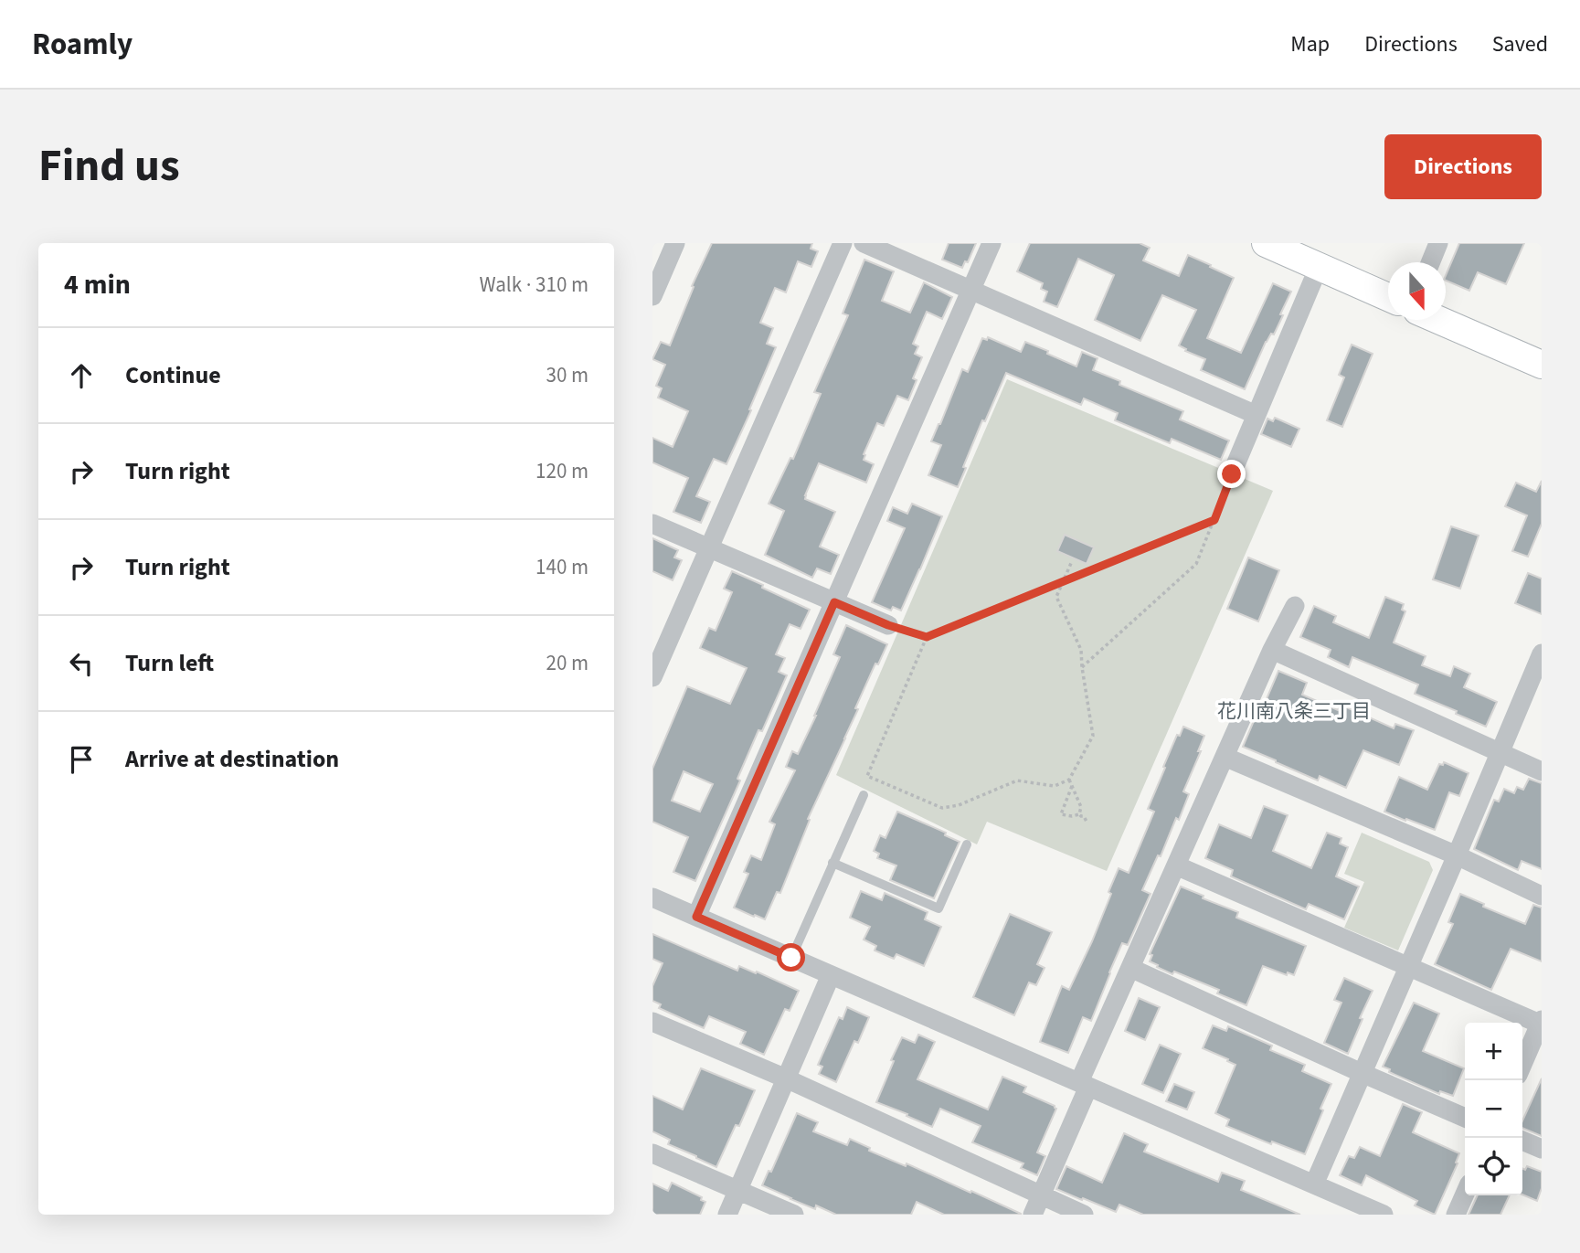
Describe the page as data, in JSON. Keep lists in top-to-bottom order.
{
  "districts": ["花川南八条三丁目"],
  "north": "bottom",
  "page": {
    "header": "Roamly",
    "nav": ["Map", "Directions", "Saved"],
    "title": "Find us",
    "buttons": "Directions",
    "heading": ["4 min", "Walk · 310 m"],
    "list": [
      ["Continue", "30 m"],
      ["Turn right", "120 m"],
      ["Turn right", "140 m"],
      ["Turn left", "20 m"],
      "Arrive at destination"
    ],
    "map_buttons": ["+", "−"]
  }
}
